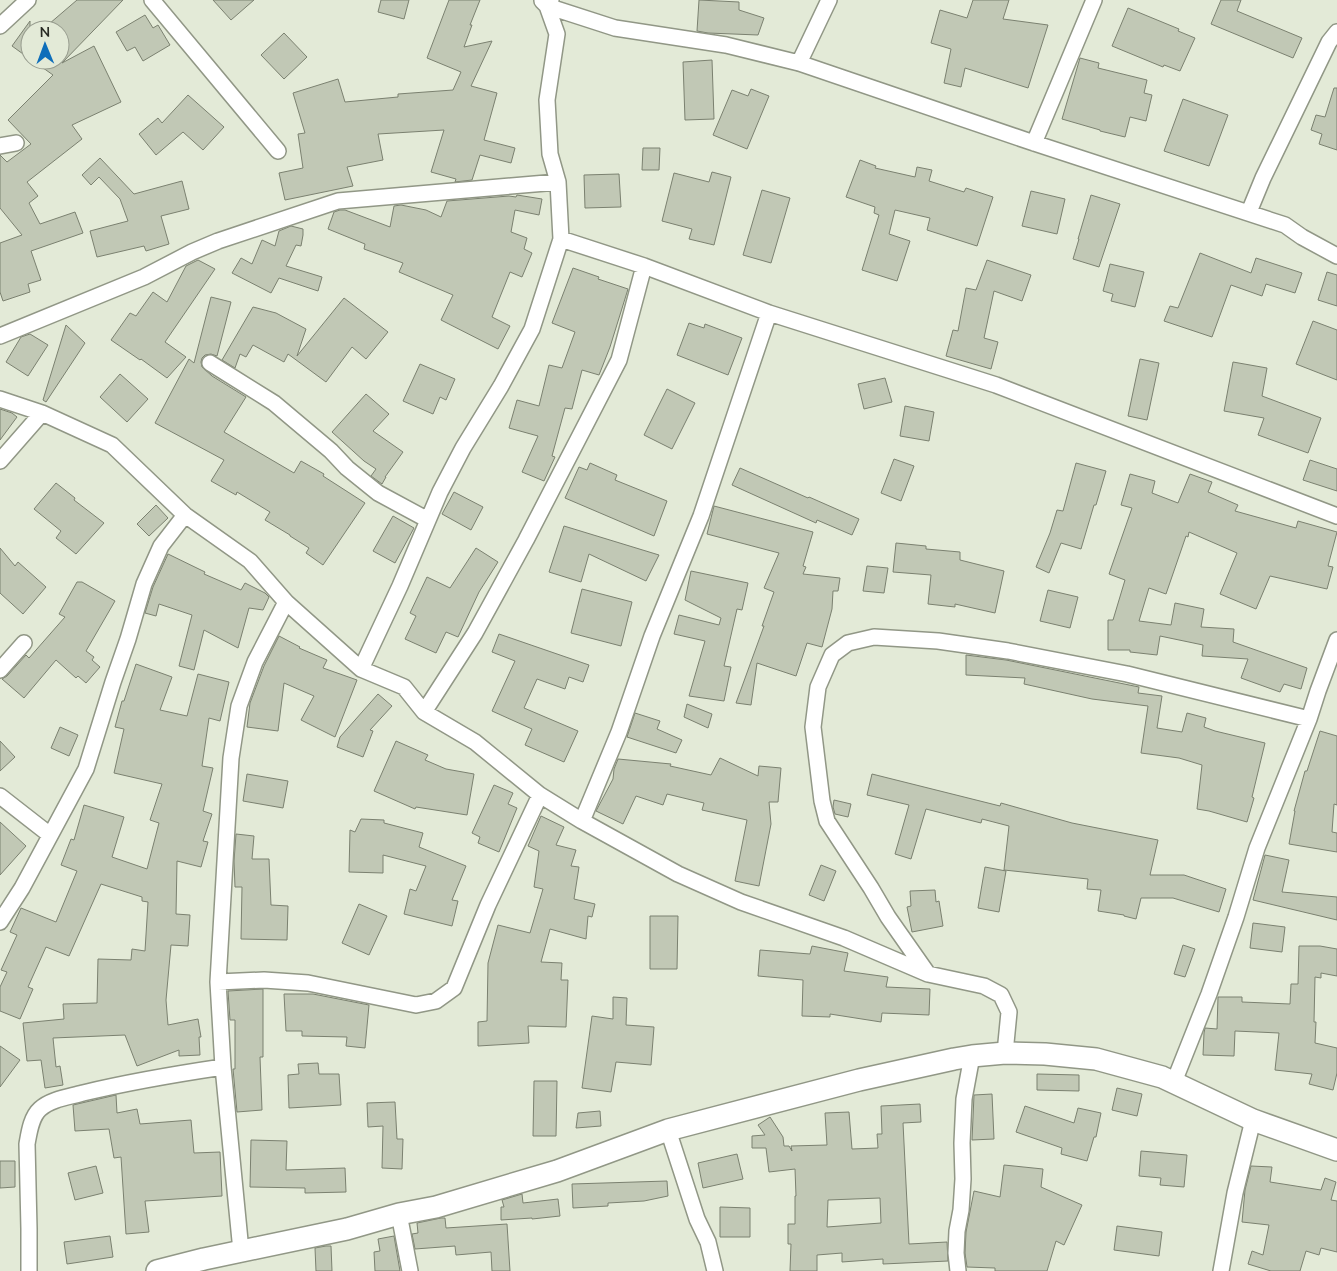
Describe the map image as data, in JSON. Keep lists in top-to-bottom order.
{
  "north": "top"
}
